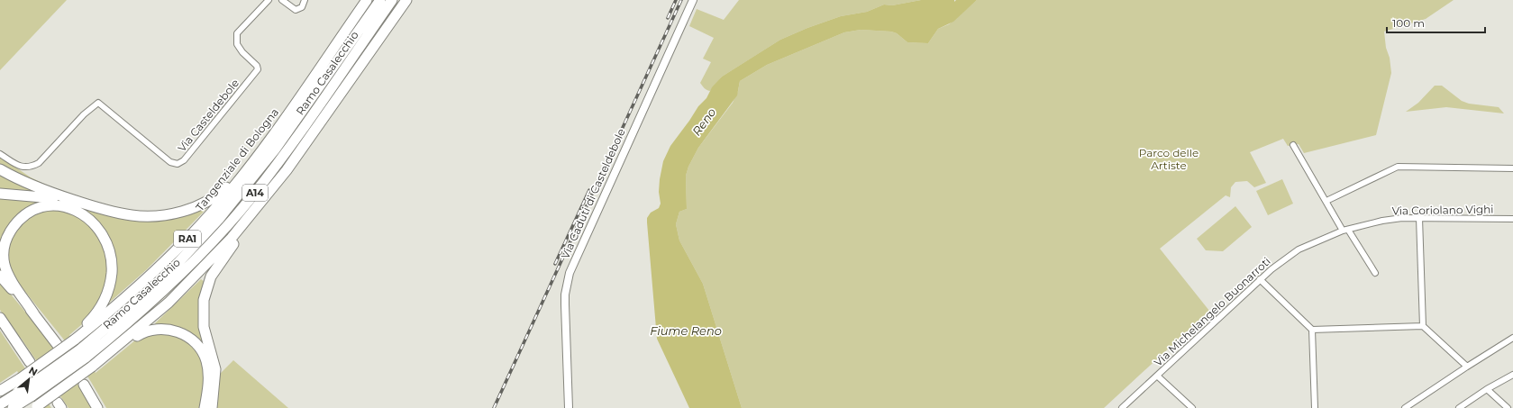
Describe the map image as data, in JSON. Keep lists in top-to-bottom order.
{
  "streets": {
    "highway": [
      "Ramo Casalecchio",
      "Tangenziale di Bologna",
      "A14",
      "RA1"
    ],
    "main road": ["Via Caduti di Casteldebole"],
    "street": ["Via Casteldebole", "Via Coriolano Vighi", "Via Michelangelo Buonarroti"]
  },
  "crossings": [
    ["Via Coriolano Vighi", "Via Michelangelo Buonarroti"]
  ],
  "water": ["Reno", "Fiume Reno"],
  "parks": ["Parco delle Artiste"],
  "scale_bar": "100 m",
  "north": "top right"
}
